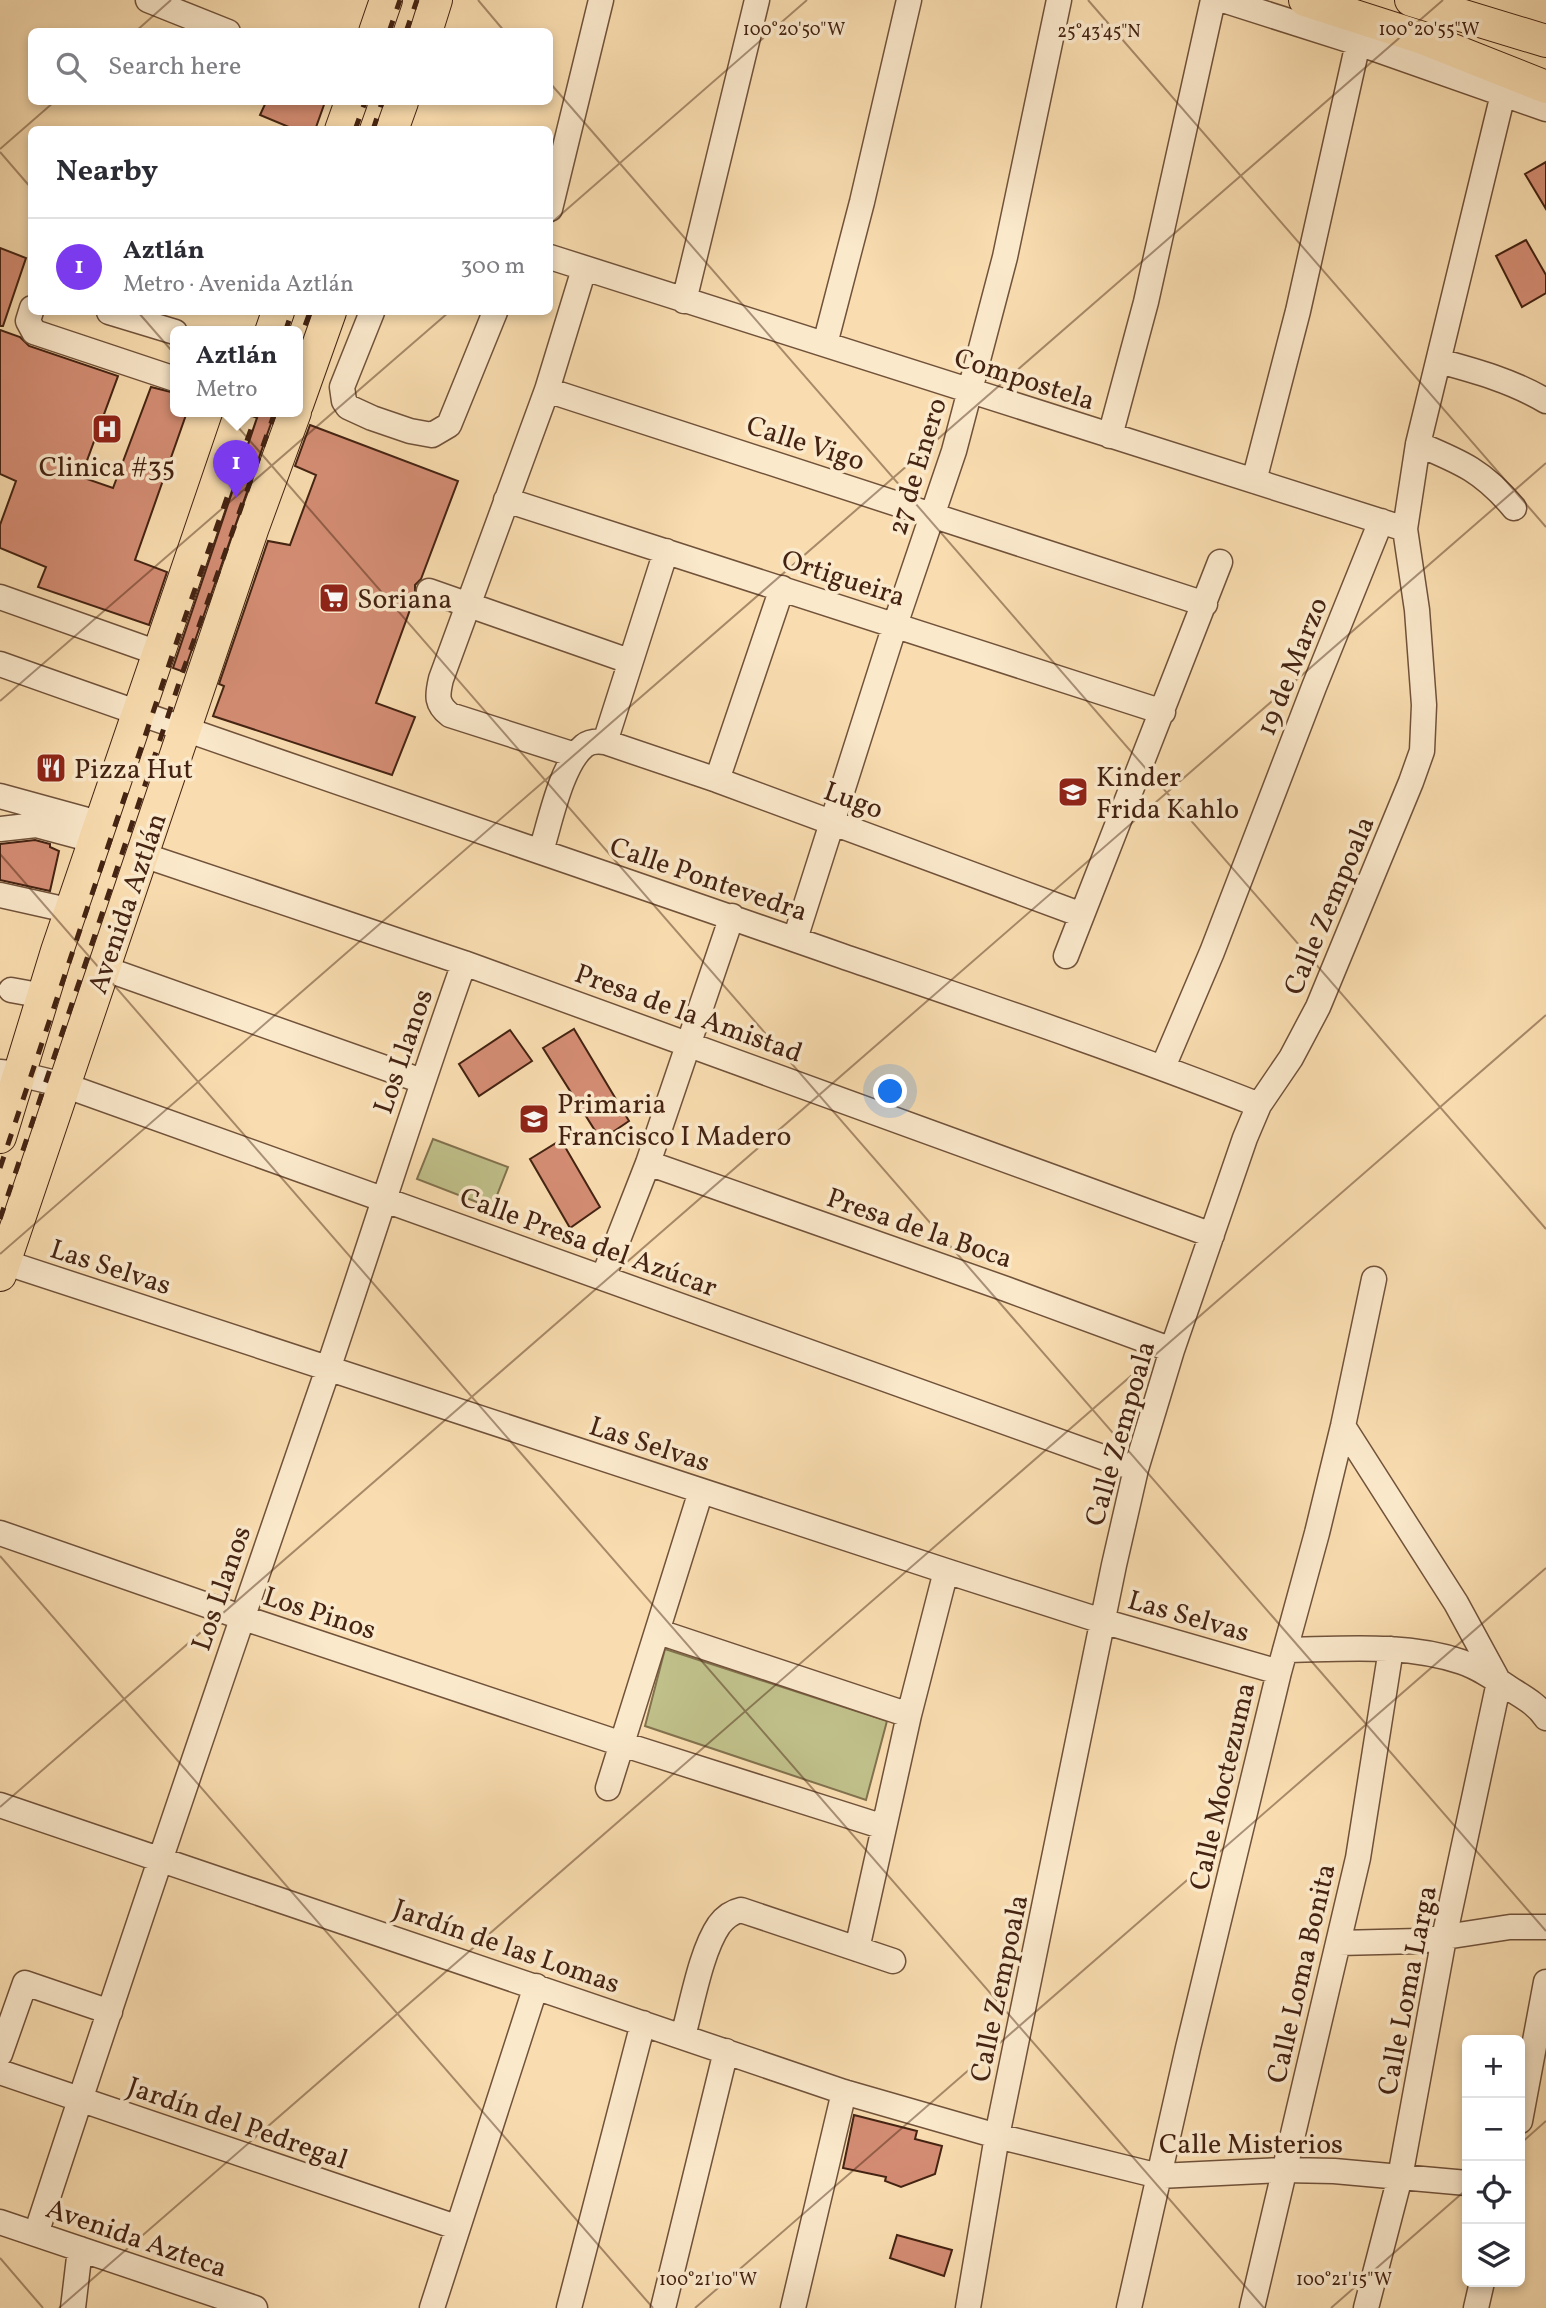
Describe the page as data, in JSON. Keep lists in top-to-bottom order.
{
  "streets": {
    "main road": ["Avenida Aztlán"],
    "street": [
      "Compostela",
      "Calle Vigo",
      "27 de Enero",
      "Ortigueira",
      "19 de Marzo",
      "Lugo",
      "Calle Pontevedra",
      "Calle Zempoala",
      "Presa de la Amistad",
      "Los Llanos",
      "Presa de la Boca",
      "Calle Presa del Azúcar",
      "Las Selvas",
      "Los Pinos",
      "Calle Moctezuma",
      "Jardín de las Lomas",
      "Calle Loma Bonita",
      "Calle Loma Larga",
      "Jardín del Pedregal",
      "Calle Misterios",
      "Avenida Azteca"
    ]
  },
  "crossings": [
    ["Compostela", "27 de Enero"],
    ["Compostela", "19 de Marzo"],
    ["Compostela", "Calle Zempoala"],
    ["Calle Vigo", "27 de Enero"],
    ["27 de Enero", "Ortigueira"],
    ["27 de Enero", "Lugo"],
    ["27 de Enero", "Calle Pontevedra"],
    ["19 de Marzo", "Calle Pontevedra"],
    ["Calle Pontevedra", "Avenida Aztlán"],
    ["Calle Pontevedra", "Calle Zempoala"],
    ["Avenida Aztlán", "Presa de la Amistad"],
    ["Avenida Aztlán", "Calle Presa del Azúcar"],
    ["Avenida Aztlán", "Las Selvas"],
    ["Calle Zempoala", "Presa de la Amistad"],
    ["Calle Zempoala", "Presa de la Boca"],
    ["Calle Zempoala", "Calle Presa del Azúcar"],
    ["Calle Zempoala", "Las Selvas"],
    ["Calle Zempoala", "Jardín de las Lomas"],
    ["Calle Zempoala", "Calle Misterios"],
    ["Presa de la Amistad", "Los Llanos"],
    ["Los Llanos", "Calle Presa del Azúcar"],
    ["Los Llanos", "Las Selvas"],
    ["Los Llanos", "Los Pinos"],
    ["Los Llanos", "Jardín de las Lomas"],
    ["Los Llanos", "Jardín del Pedregal"],
    ["Los Llanos", "Avenida Azteca"],
    ["Las Selvas", "Calle Moctezuma"],
    ["Las Selvas", "Calle Loma Bonita"],
    ["Las Selvas", "Calle Loma Larga"],
    ["Calle Moctezuma", "Calle Misterios"],
    ["Jardín de las Lomas", "Calle Misterios"],
    ["Calle Loma Bonita", "Calle Misterios"],
    ["Calle Loma Larga", "Calle Misterios"]
  ],
  "places": {
    "hospital": ["Clinica #35"],
    "supermarket": ["Soriana"],
    "restaurant": ["Pizza Hut"],
    "school or university": ["Kinder Frida Kahlo", "Primaria Francisco I Madero"]
  },
  "page": {
    "search": "Search here",
    "heading": "Nearby",
    "list": [
      {
        "mark": "1",
        "name": "Aztlán",
        "note": "Metro · Avenida Aztlán",
        "value": "300 m"
      }
    ],
    "popup": ["Aztlán", "Metro"],
    "pins": "1",
    "map_buttons": ["+", "−"]
  },
  "coordinates": [
    "100°20'50\"W",
    "100°20'55\"W",
    "25°43'45\"N",
    "100°21'10\"W",
    "100°21'15\"W"
  ]
}
